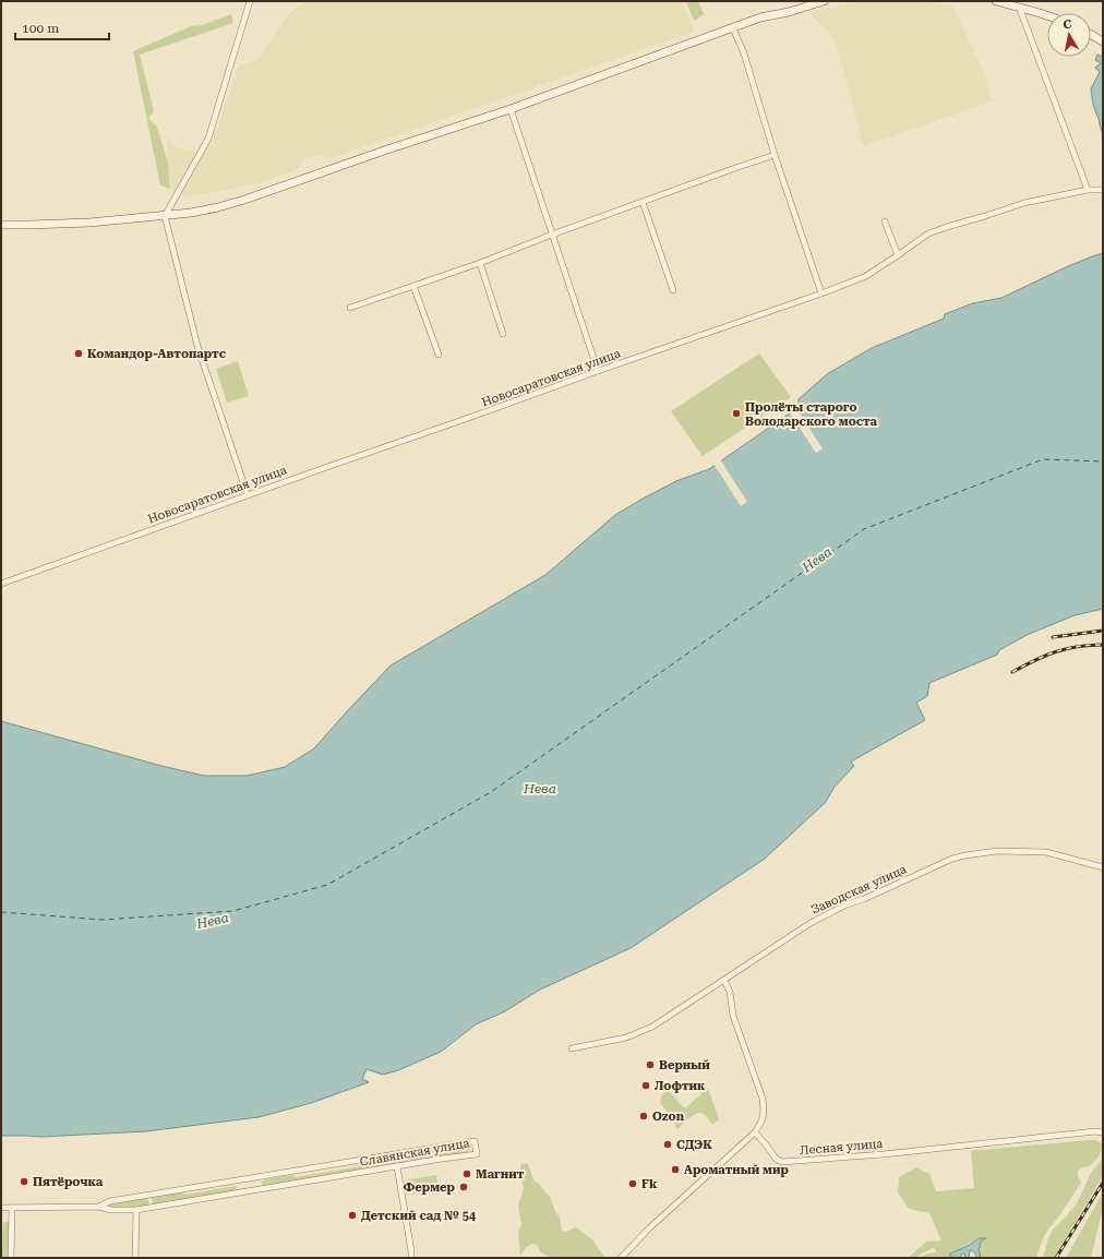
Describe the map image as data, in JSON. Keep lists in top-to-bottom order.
{
  "streets": {
    "street": [
      "Новосаратовская улица",
      "Заводская улица",
      "Лесная улица",
      "Славянская улица"
    ]
  },
  "water": ["Нева"],
  "places": [
    "Командор-Автопартс",
    "Пролёты старого Володарского моста",
    "Верный",
    "Лофтик",
    "Ozon",
    "СДЭК",
    "Ароматный мир",
    "Магнит",
    "Пятёрочка",
    "Fk",
    "Фермер",
    "Детский сад № 54"
  ],
  "scale_bar": "100 m",
  "north": "top"
}
